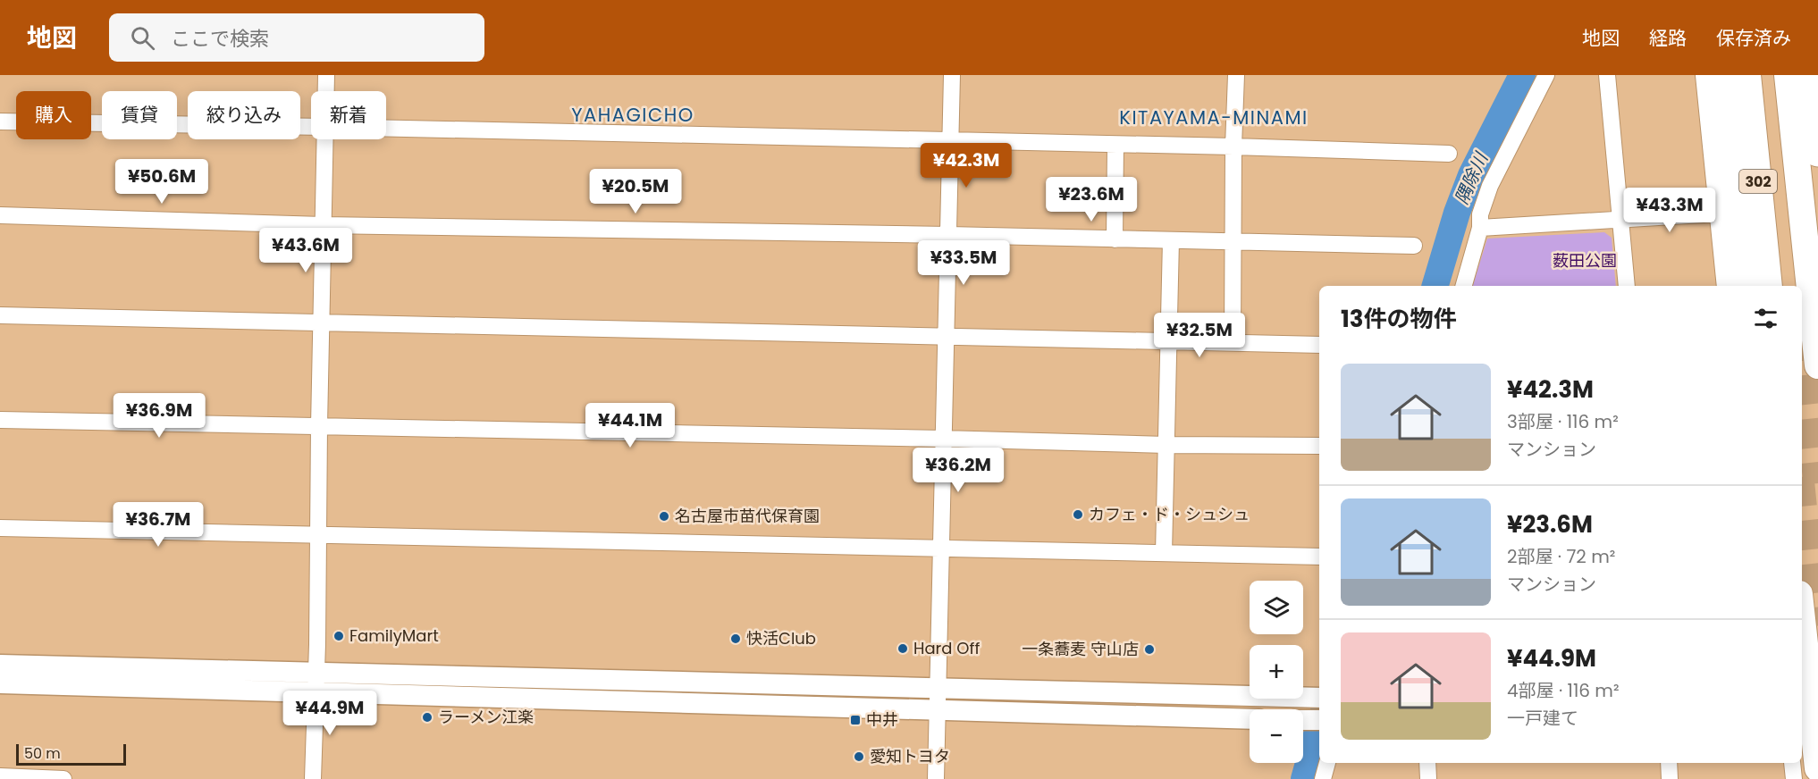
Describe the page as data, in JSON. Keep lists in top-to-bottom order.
{
  "streets": {
    "highway": ["302"]
  },
  "districts": ["YAHAGICHO", "KITAYAMA-MINAMI"],
  "water": ["隅除川"],
  "parks": ["薮田公園"],
  "places": {
    "other": [
      "カフェ・ド・シュシュ",
      "名古屋市苗代保育園",
      "FamilyMart",
      "快活Club",
      "Hard Off",
      "一条蕎麦 守山店",
      "ラーメン江楽",
      "愛知トヨタ"
    ],
    "transit": ["中井"]
  },
  "scale_bar": "50 m",
  "page": {
    "header": "地図",
    "search": "ここで検索",
    "nav": ["地図", "経路", "保存済み"],
    "chip": [
      "購入",
      "賃貸",
      "絞り込み",
      "新着"
    ],
    "price": [
      "¥42.3M",
      "¥50.6M",
      "¥20.5M",
      "¥23.6M",
      "¥43.3M",
      "¥43.6M",
      "¥33.5M",
      "¥32.5M",
      "¥36.9M",
      "¥44.1M",
      "¥36.2M",
      "¥36.7M",
      "¥44.9M"
    ],
    "heading": "13件の物件",
    "list": [
      {
        "name": "¥42.3M",
        "note": "3部屋 · 116 m² · マンション"
      },
      {
        "name": "¥23.6M",
        "note": "2部屋 · 72 m² · マンション"
      },
      {
        "name": "¥44.9M",
        "note": "4部屋 · 116 m² · 一戸建て"
      }
    ],
    "map_buttons": ["+", "−"],
    "scale": "50 m"
  }
}
